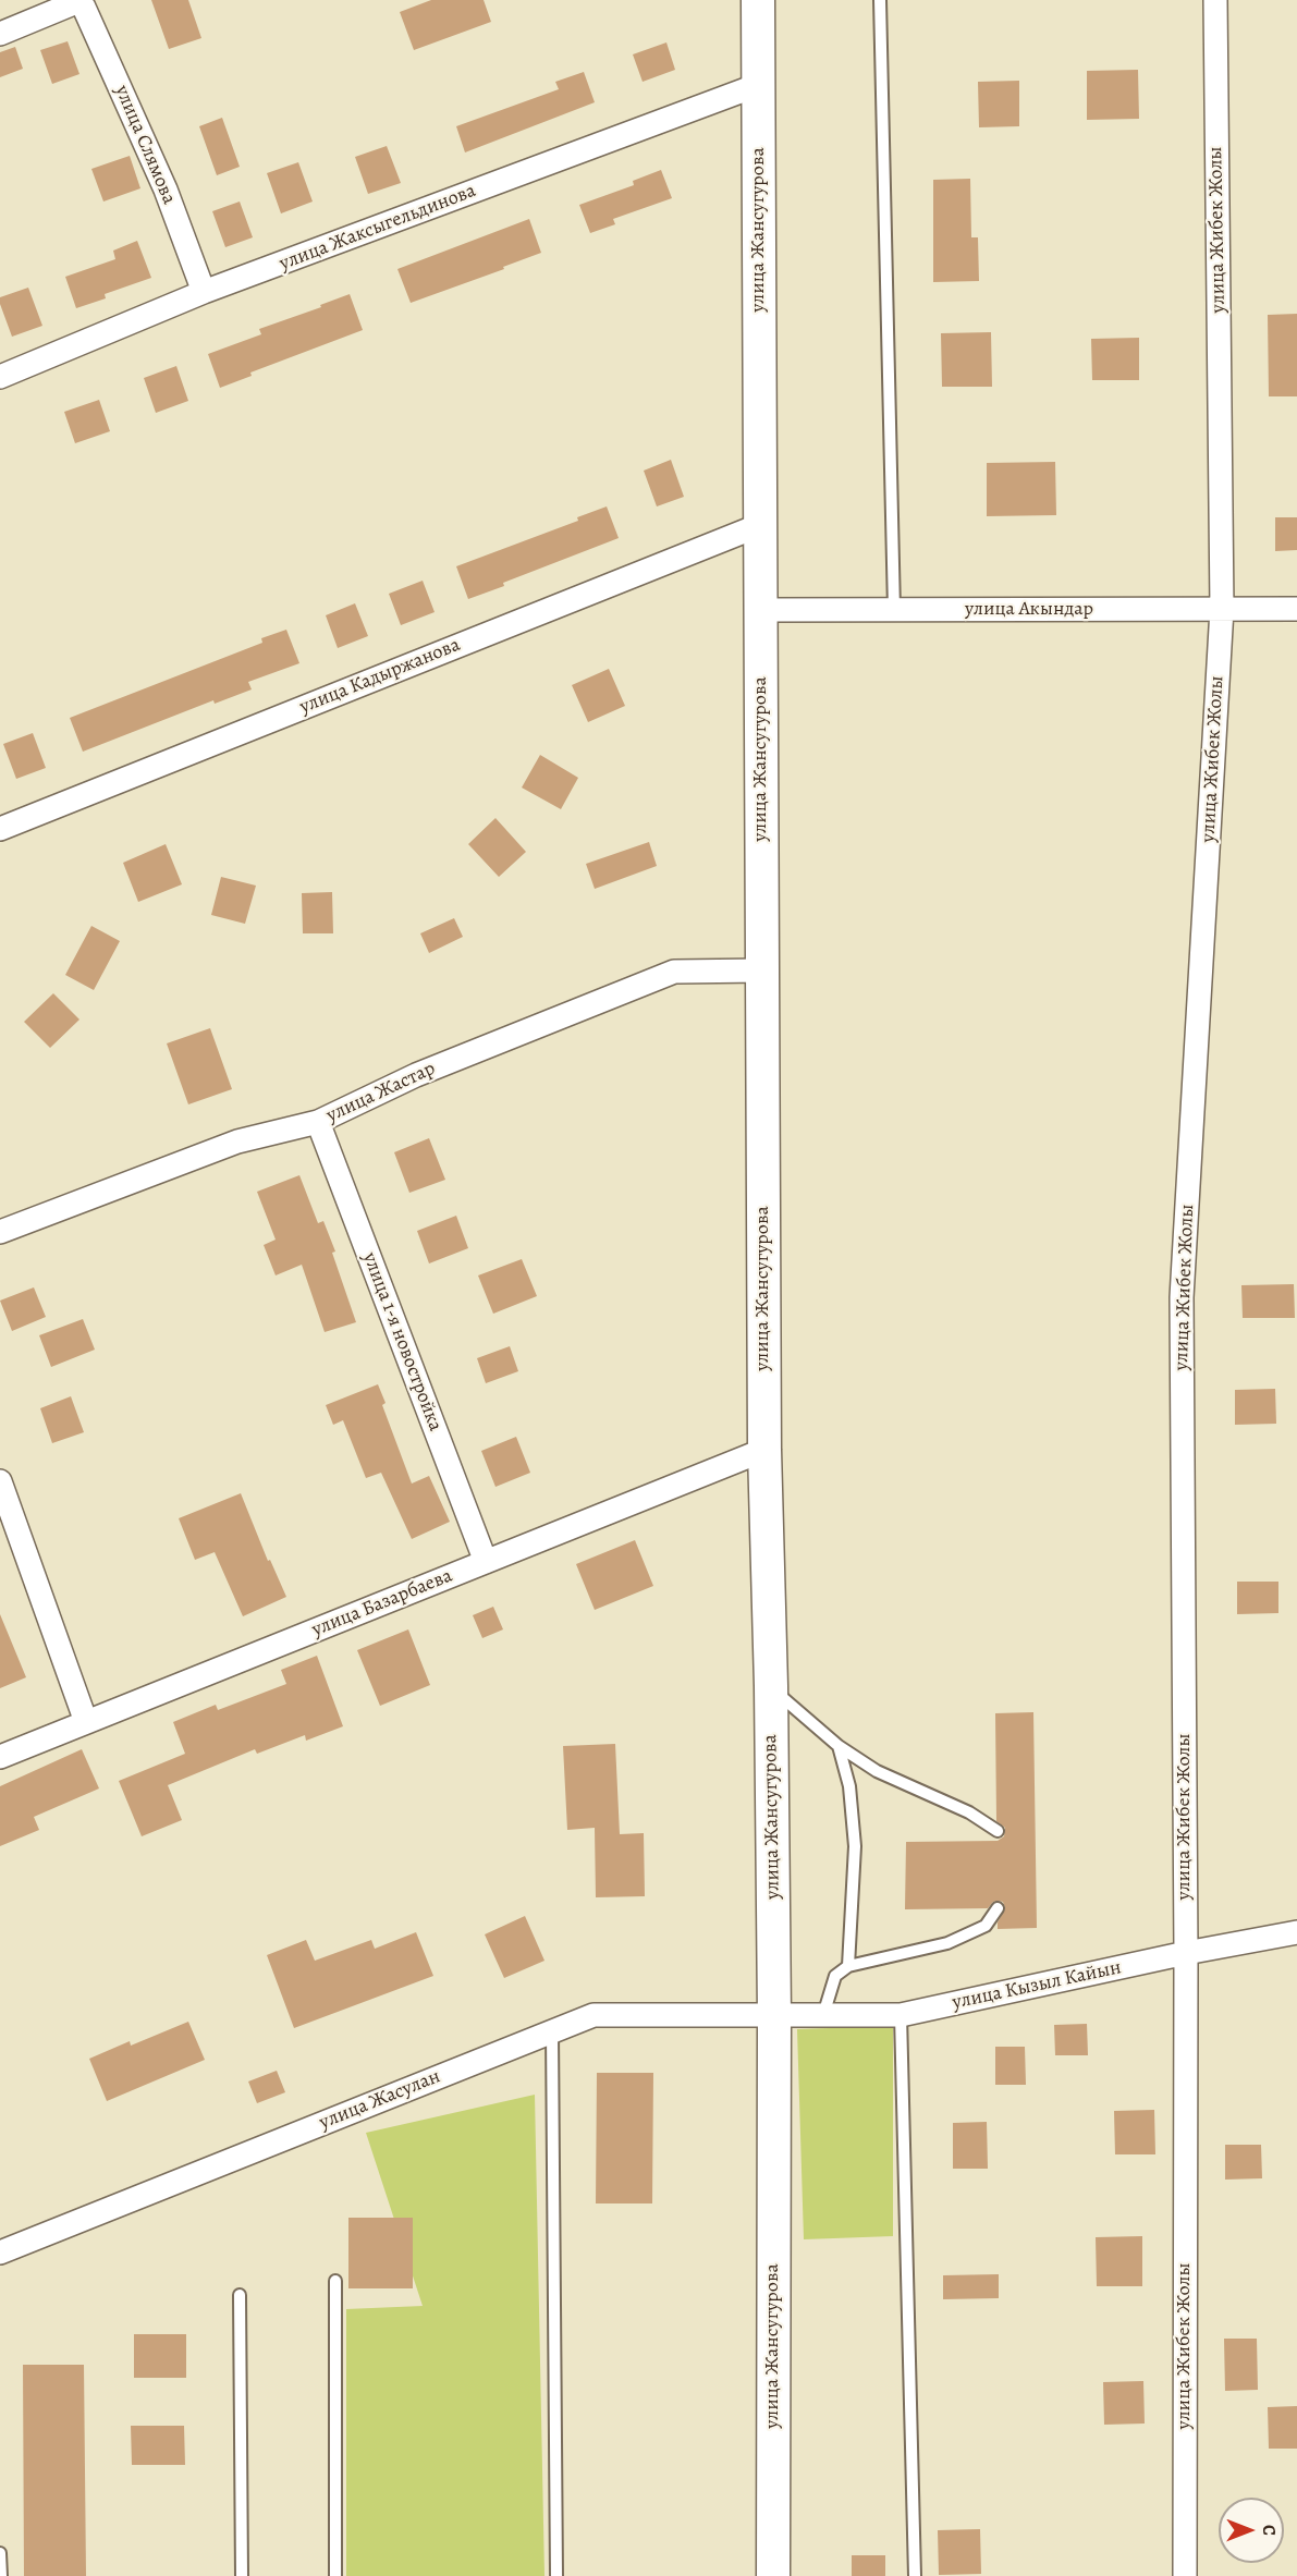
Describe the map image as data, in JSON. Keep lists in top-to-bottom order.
{
  "streets": {
    "main road": ["улица Жансугурова"],
    "street": [
      "улица Слямова",
      "улица Жаксыгельдинова",
      "улица Жибек Жолы",
      "улица Акындар",
      "улица Кадыржанова",
      "улица Жастар",
      "улица 1-я новостройка",
      "улица Базарбаева",
      "улица Кызыл Кайын",
      "улица Жасулан"
    ]
  },
  "crossings": [
    ["улица Слямова", "улица Жаксыгельдинова"],
    ["улица Жаксыгельдинова", "улица Жансугурова"],
    ["улица Жансугурова", "улица Акындар"],
    ["улица Жансугурова", "улица Кадыржанова"],
    ["улица Жансугурова", "улица Жастар"],
    ["улица Жансугурова", "улица Базарбаева"],
    ["улица Жансугурова", "улица Кызыл Кайын"],
    ["улица Жансугурова", "улица Жасулан"],
    ["улица Жибек Жолы", "улица Акындар"],
    ["улица Жибек Жолы", "улица Кызыл Кайын"],
    ["улица Жастар", "улица 1-я новостройка"],
    ["улица 1-я новостройка", "улица Базарбаева"],
    ["улица Кызыл Кайын", "улица Жасулан"]
  ],
  "north": "right"
}
